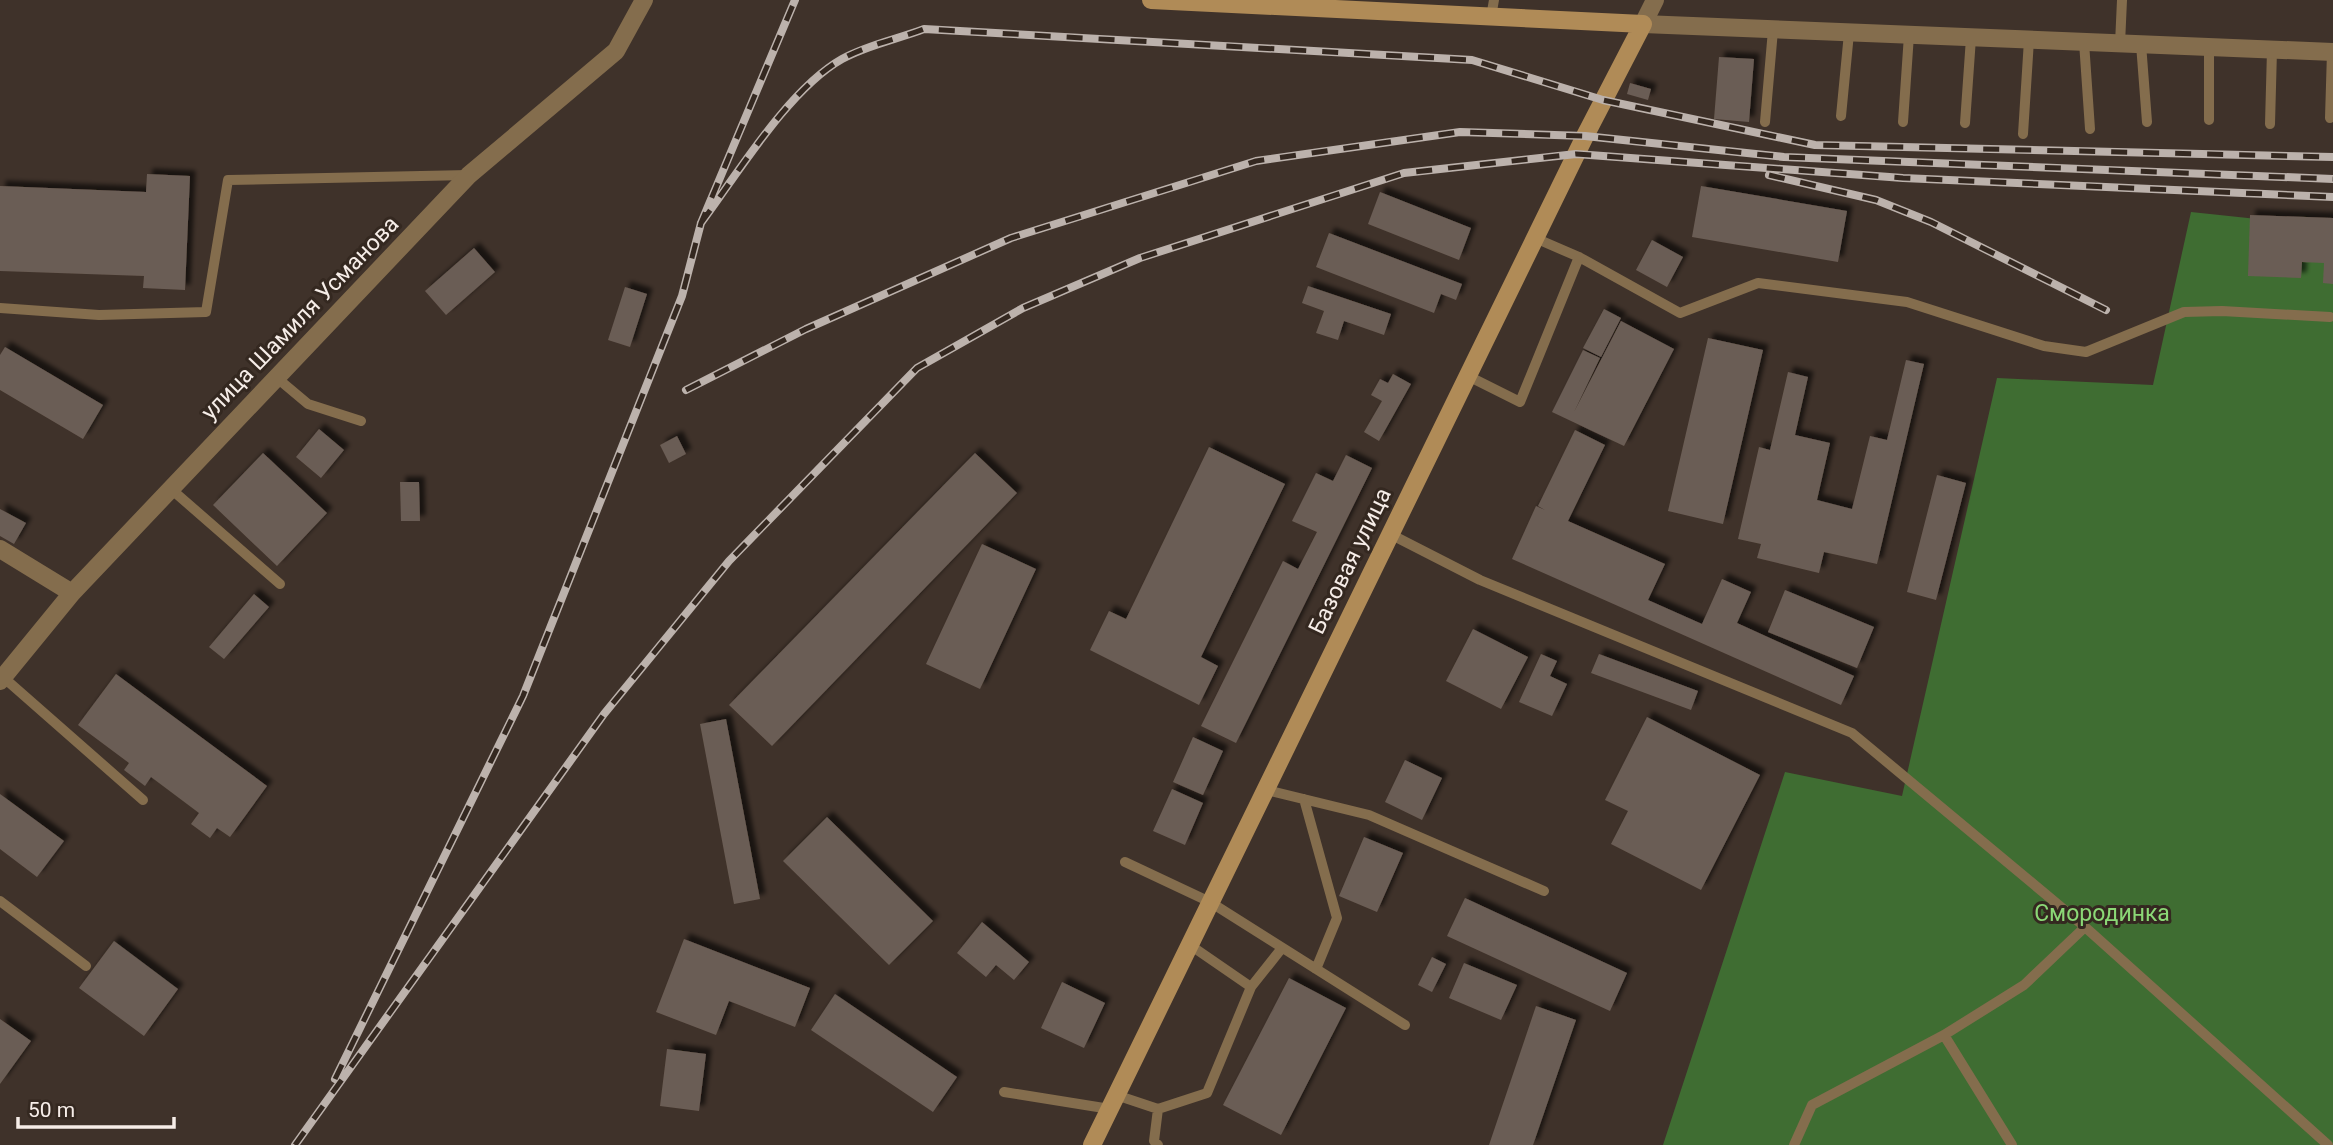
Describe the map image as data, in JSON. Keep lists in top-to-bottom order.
{
  "streets": {
    "main road": ["Базовая улица"],
    "street": ["улица Шамиля Усманова"]
  },
  "parks": ["Смородинка"],
  "scale_bar": "50 m"
}
